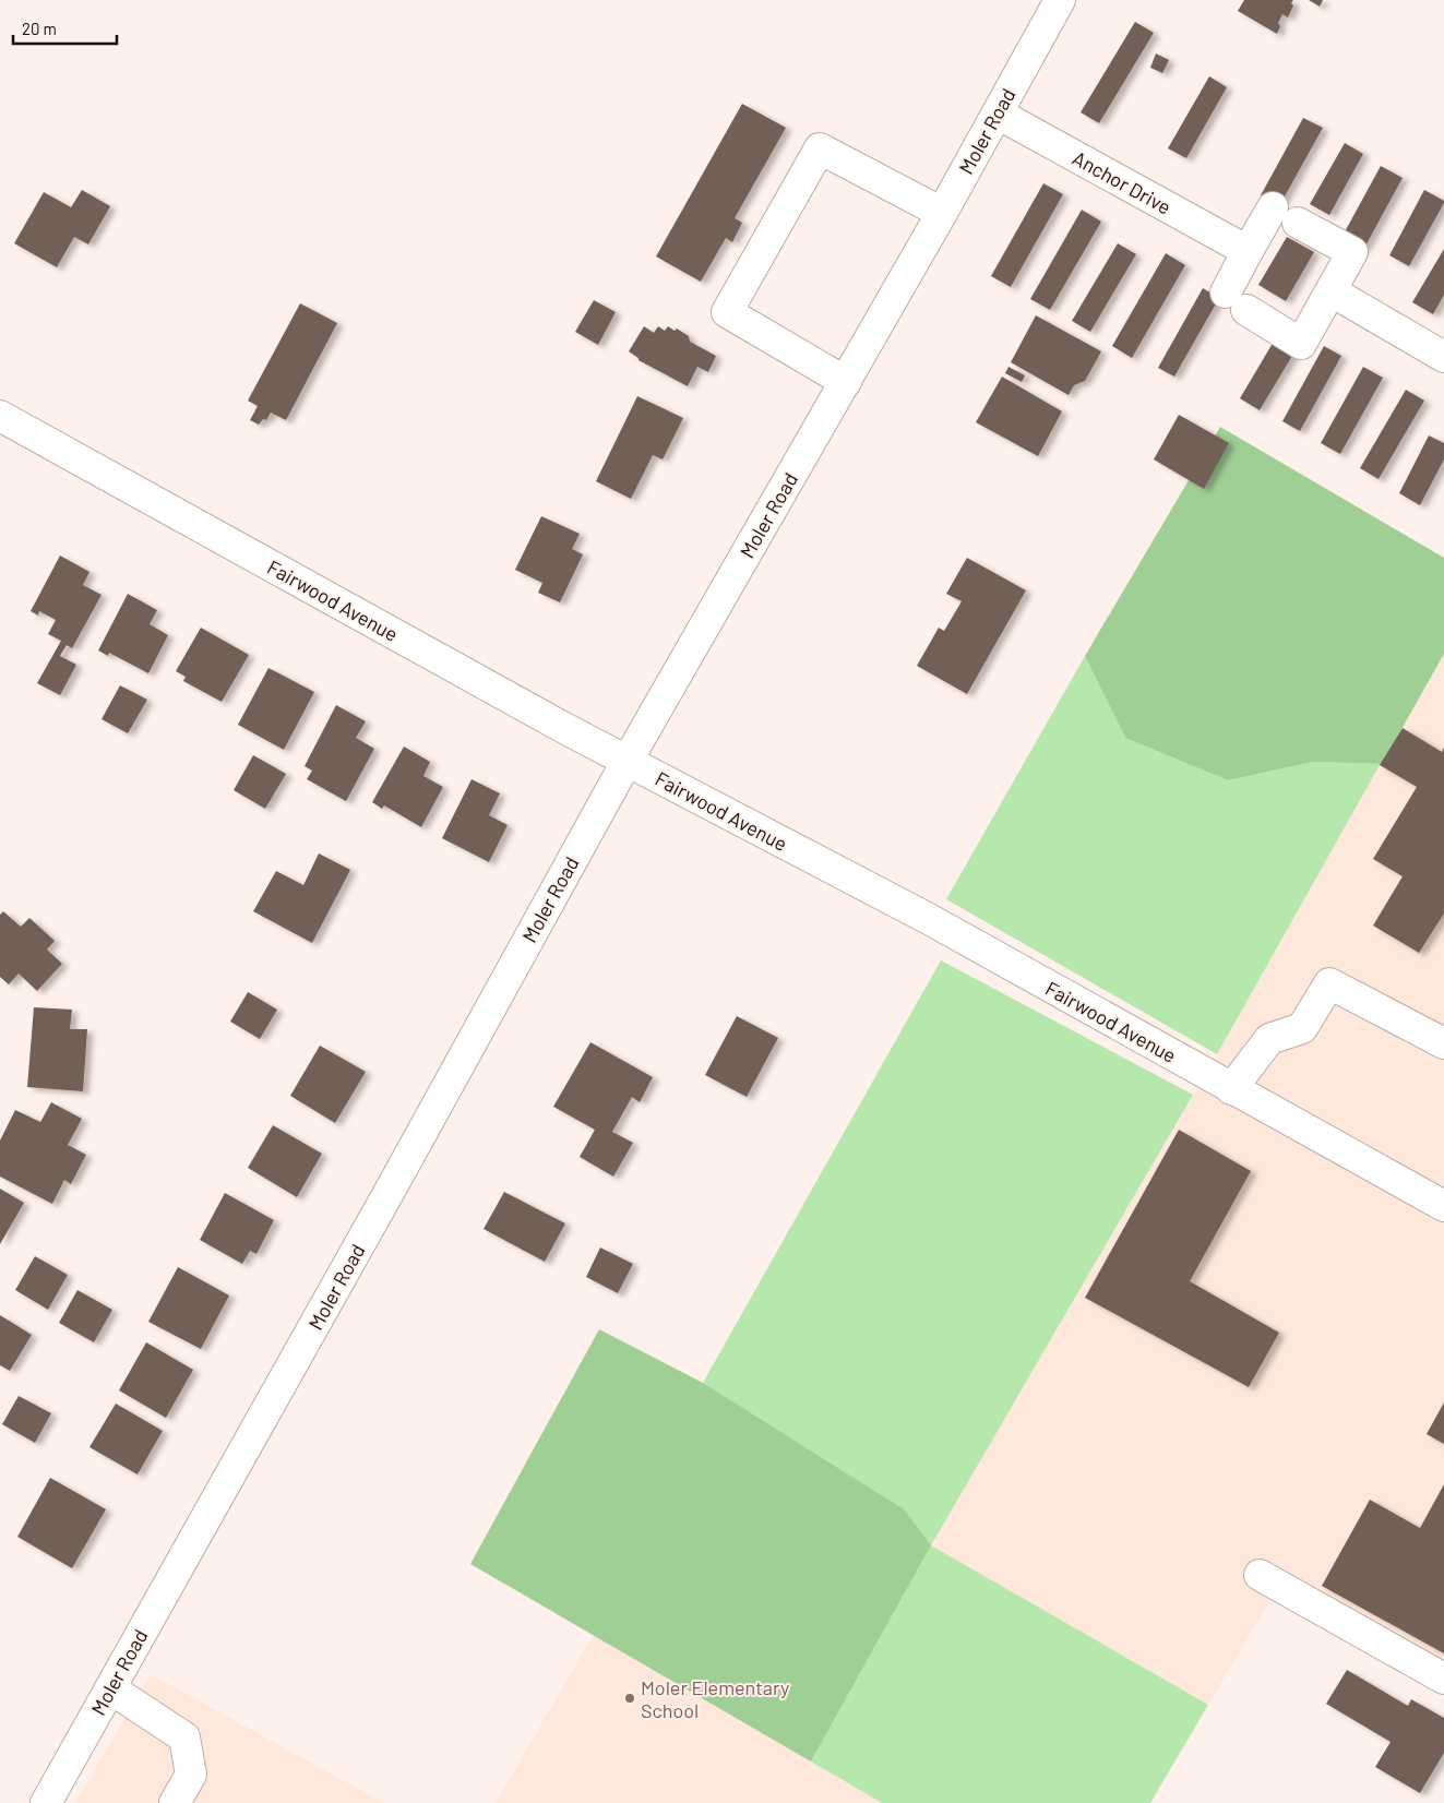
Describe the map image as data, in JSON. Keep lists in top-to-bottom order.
{
  "streets": {
    "street": ["Moler Road", "Anchor Drive", "Fairwood Avenue"]
  },
  "crossings": [
    ["Moler Road", "Anchor Drive"],
    ["Moler Road", "Fairwood Avenue"]
  ],
  "places": ["Moler Elementary School"],
  "scale_bar": "20 m"
}
